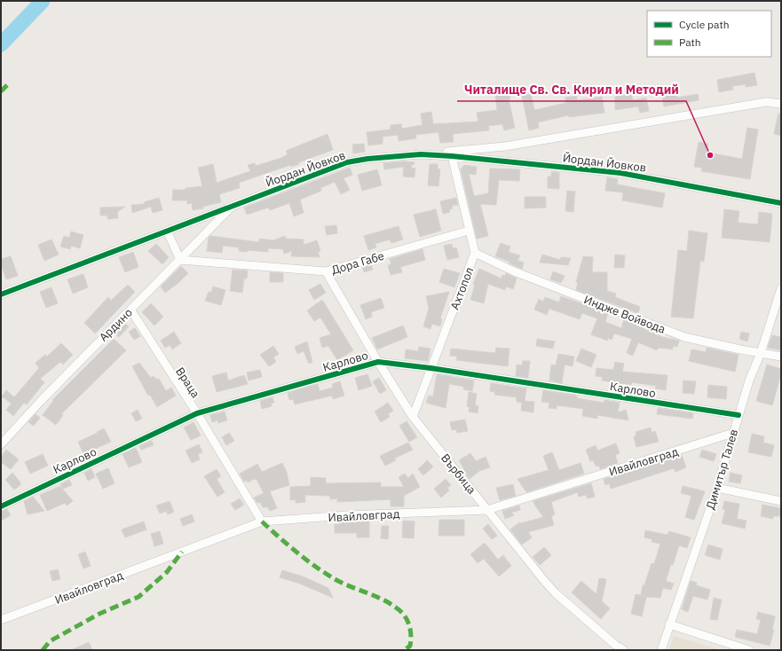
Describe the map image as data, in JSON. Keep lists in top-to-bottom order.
{
  "streets": {
    "street": [
      "Йордан Йовков",
      "Дора Габе",
      "Ахтопол",
      "Индже Войвода",
      "Ардино",
      "Карлово",
      "Враца",
      "Ивайловград",
      "Димитър Талев",
      "Върбица"
    ]
  },
  "crossings": [
    ["Йордан Йовков", "Ахтопол"],
    ["Йордан Йовков", "Ардино"],
    ["Дора Габе", "Ахтопол"],
    ["Дора Габе", "Ардино"],
    ["Дора Габе", "Върбица"],
    ["Ахтопол", "Индже Войвода"],
    ["Ахтопол", "Карлово"],
    ["Ахтопол", "Върбица"],
    ["Индже Войвода", "Димитър Талев"],
    ["Ардино", "Враца"],
    ["Карлово", "Враца"],
    ["Карлово", "Димитър Талев"],
    ["Карлово", "Върбица"],
    ["Враца", "Ивайловград"],
    ["Ивайловград", "Димитър Талев"],
    ["Ивайловград", "Върбица"]
  ],
  "places": ["Читалище Св. Св. Кирил и Методий"],
  "legend": ["Cycle path", "Path"]
}
